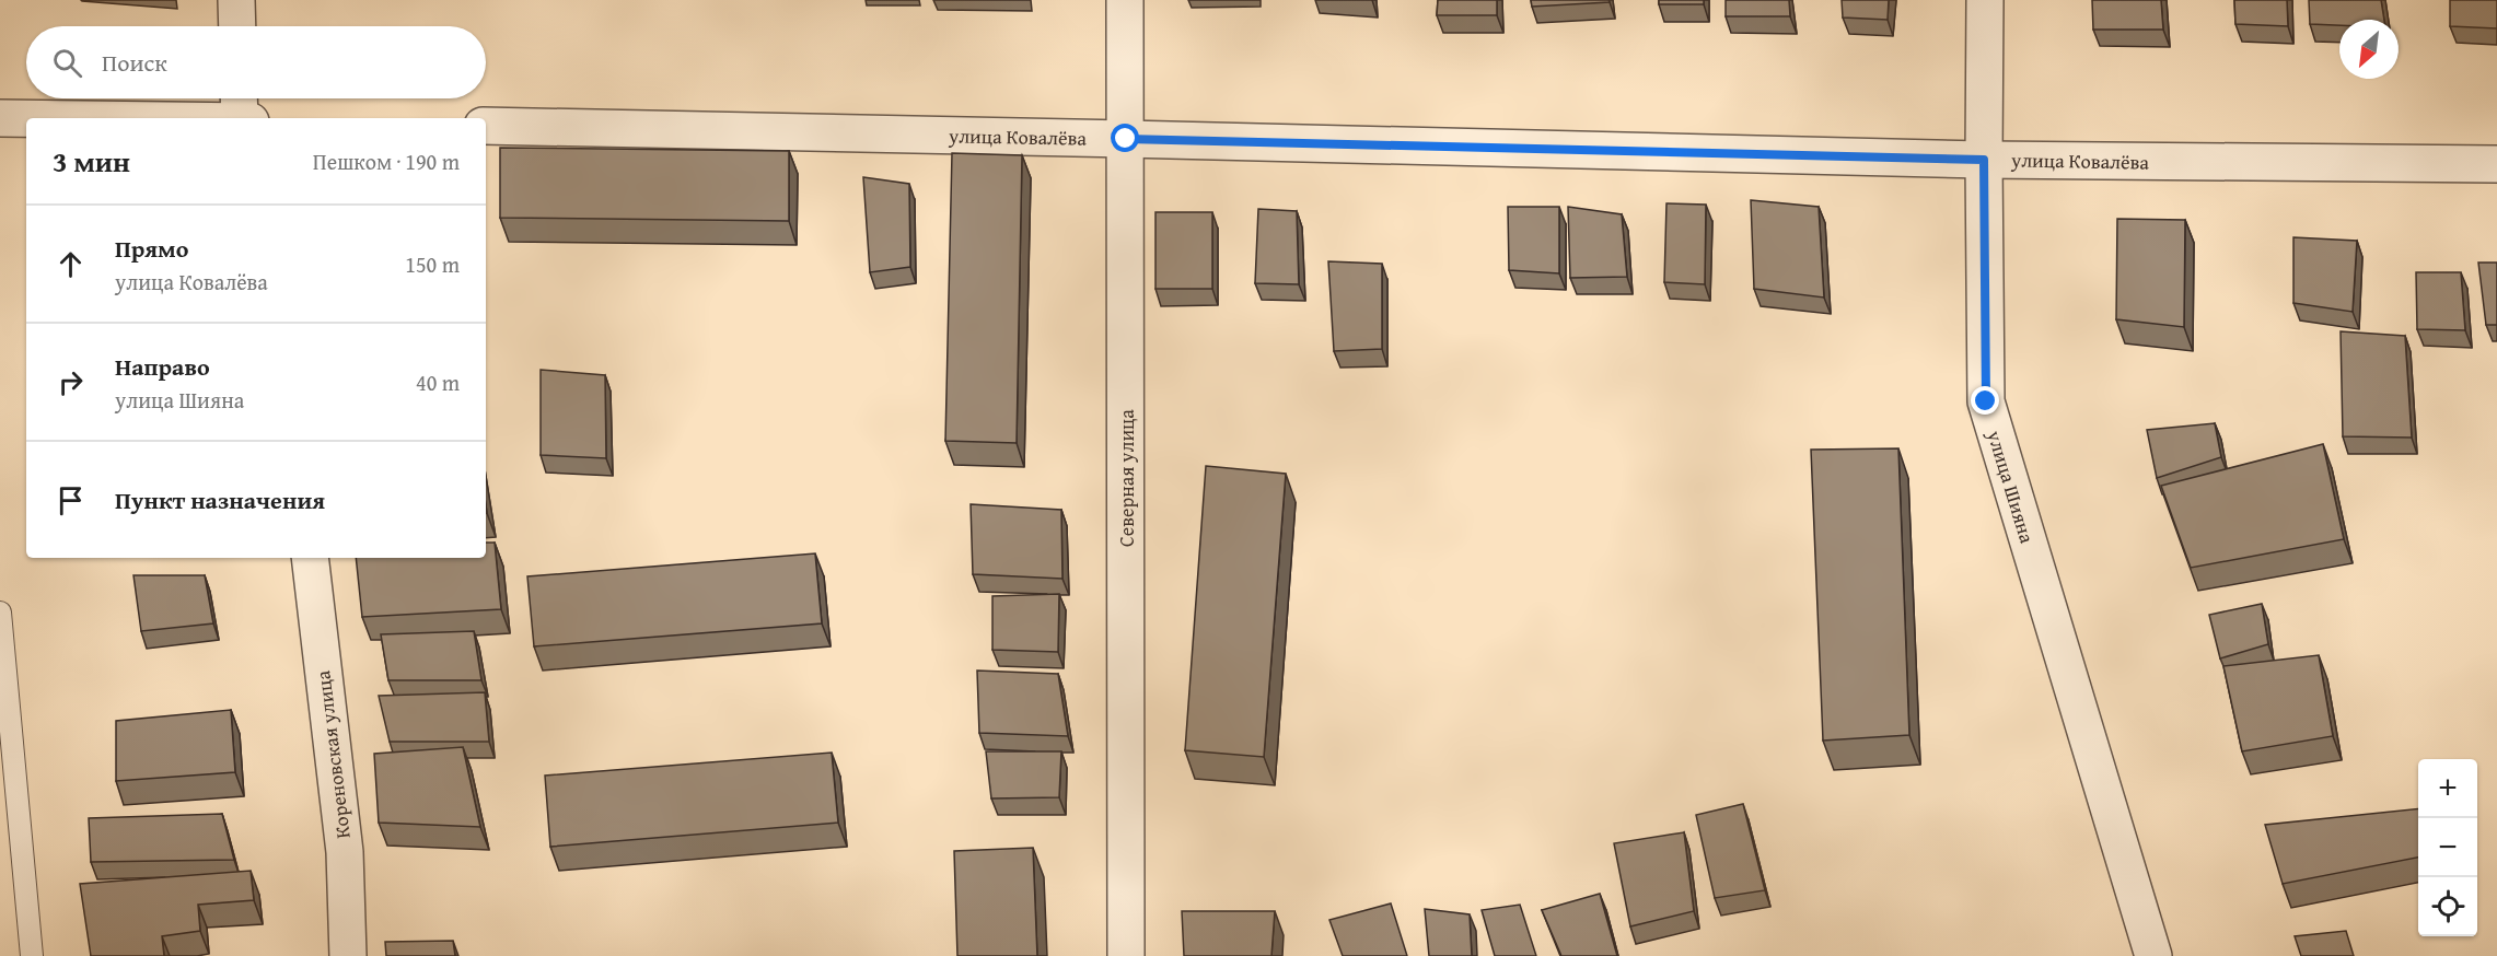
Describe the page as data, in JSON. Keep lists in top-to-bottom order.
{
  "streets": {
    "street": [
      "улица Ковалёва",
      "Северная улица",
      "улица Шияна",
      "Кореновская улица"
    ]
  },
  "crossings": [
    ["улица Ковалёва", "Северная улица"],
    ["улица Ковалёва", "улица Шияна"]
  ],
  "north": "bottom left",
  "page": {
    "search": "Поиск",
    "heading": ["3 мин", "Пешком · 190 m"],
    "list": [
      ["Прямо", "улица Ковалёва", "150 m"],
      ["Направо", "улица Шияна", "40 m"],
      "Пункт назначения"
    ],
    "map_buttons": ["+", "−"]
  }
}
